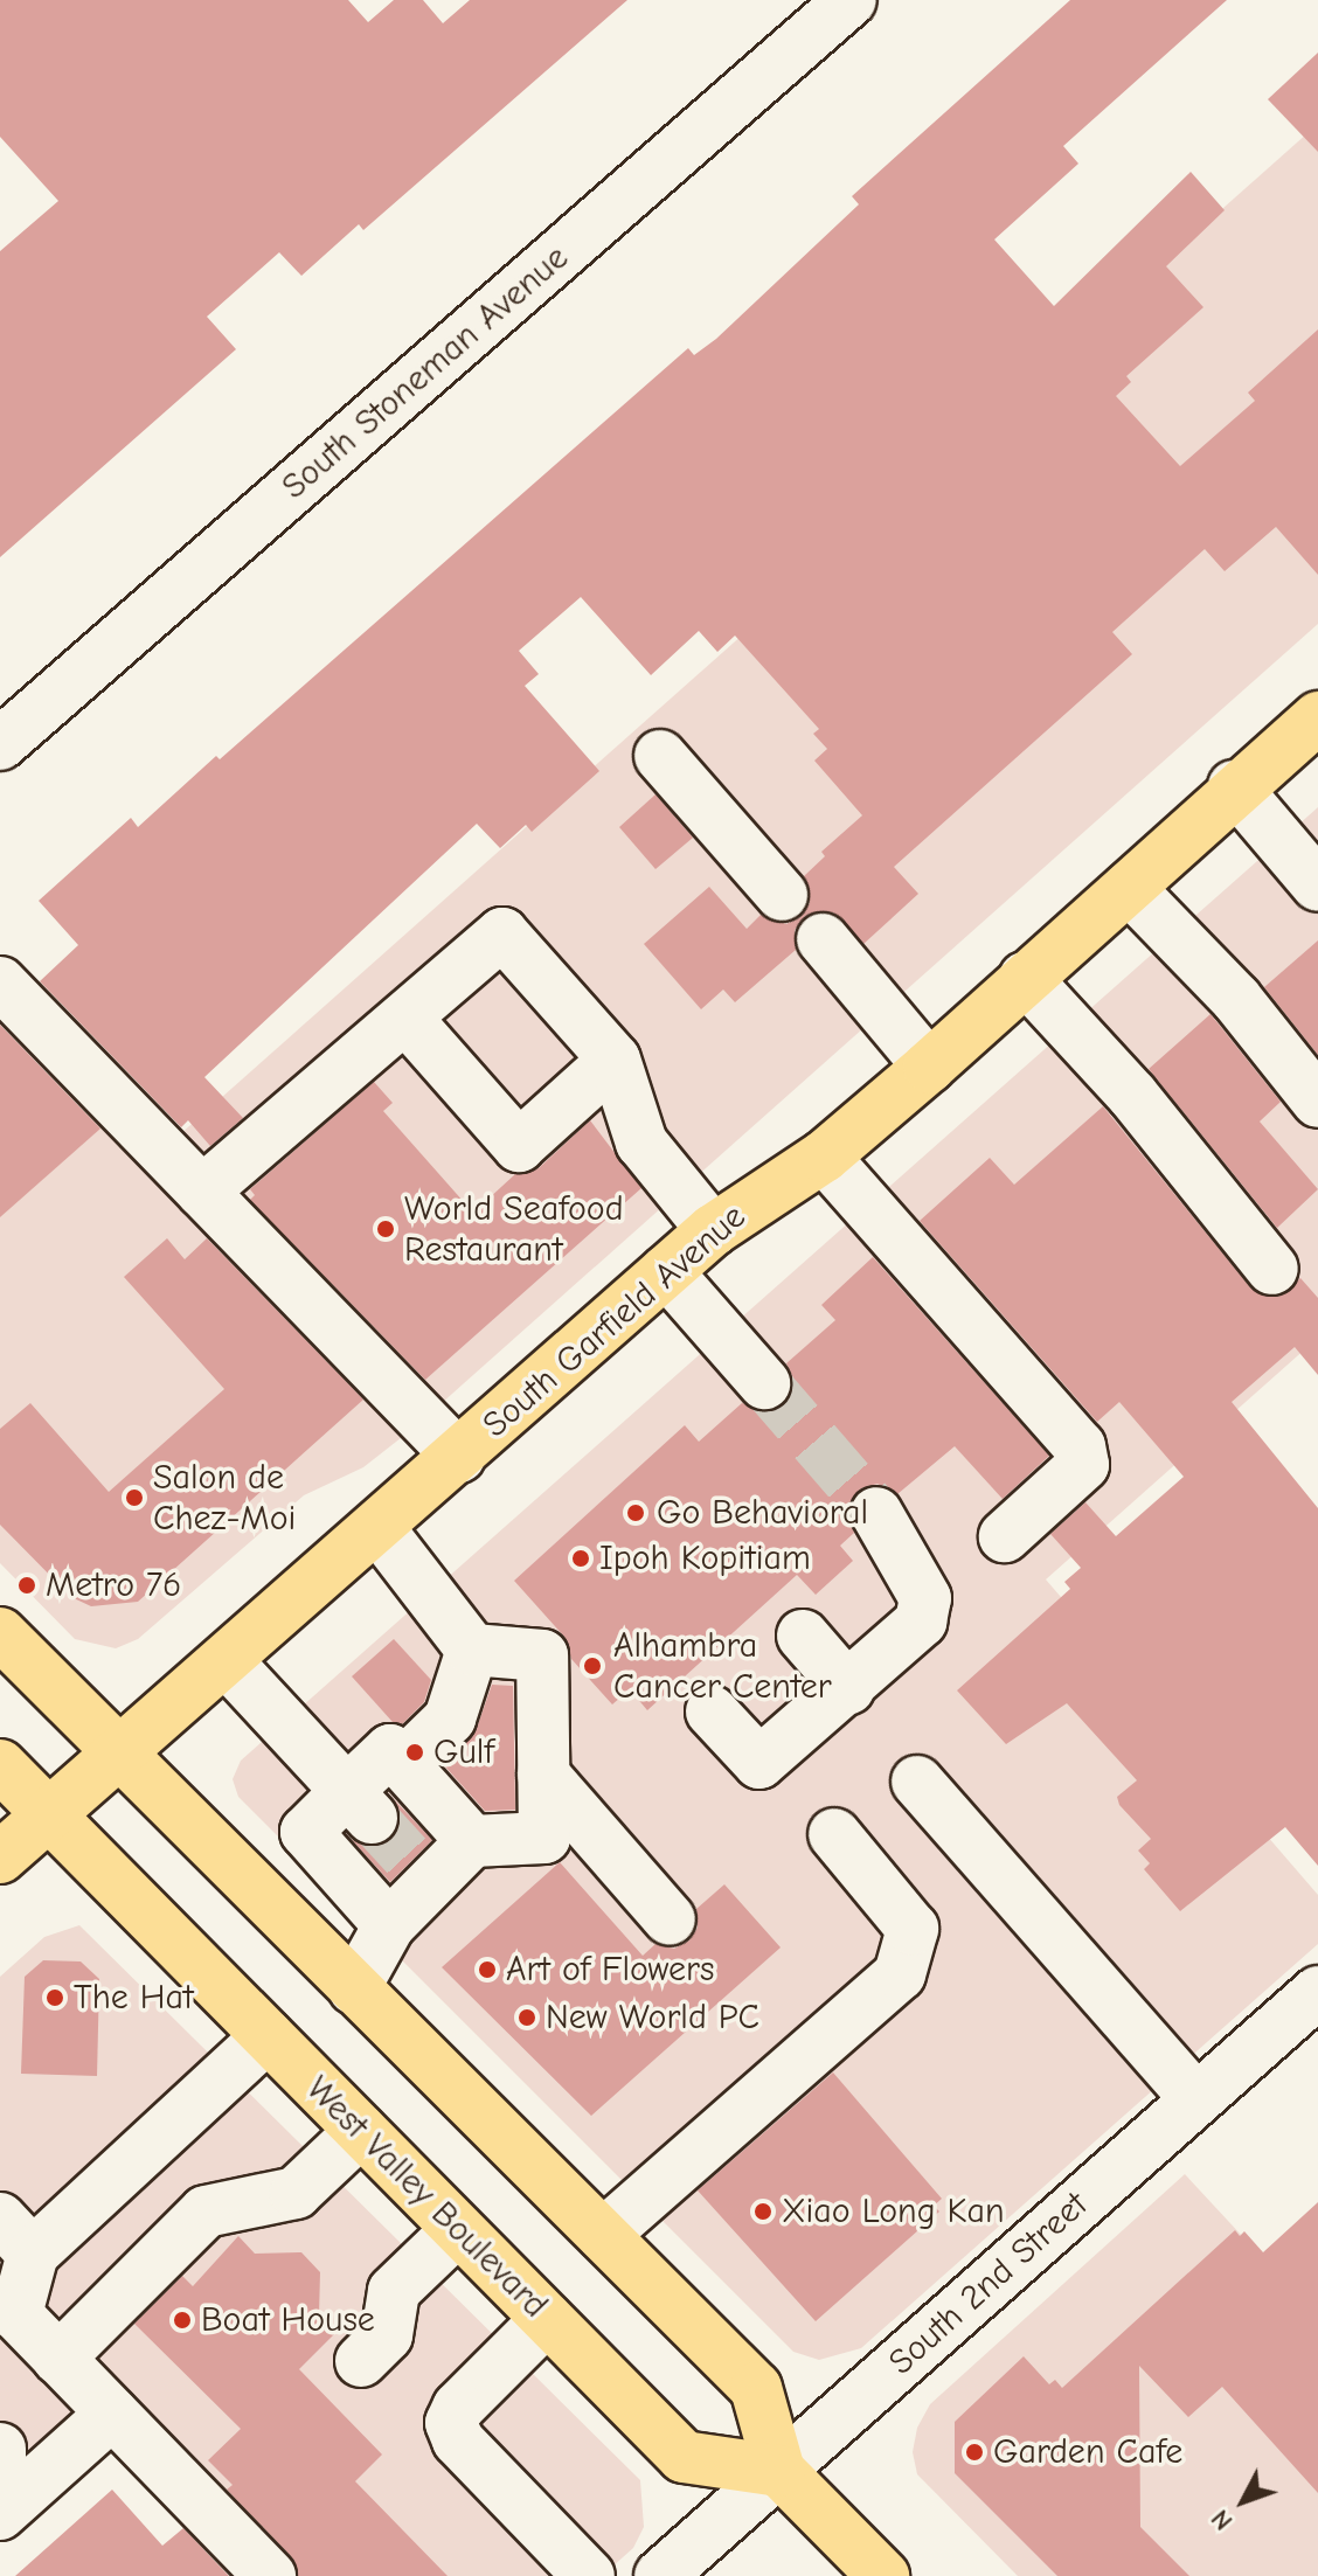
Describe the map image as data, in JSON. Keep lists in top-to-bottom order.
{
  "streets": {
    "main road": ["South Garfield Avenue", "West Valley Boulevard"],
    "street": ["South Stoneman Avenue", "South 2nd Street"]
  },
  "crossings": [
    ["South Garfield Avenue", "West Valley Boulevard"],
    ["West Valley Boulevard", "South 2nd Street"]
  ],
  "places": [
    "World Seafood Restaurant",
    "Salon de Chez-Moi",
    "Go Behavioral",
    "Ipoh Kopitiam",
    "Metro 76",
    "Alhambra Cancer Center",
    "Gulf",
    "Art of Flowers",
    "The Hat",
    "New World PC",
    "Xiao Long Kan",
    "Boat House",
    "Garden Cafe"
  ],
  "north": "bottom left"
}
